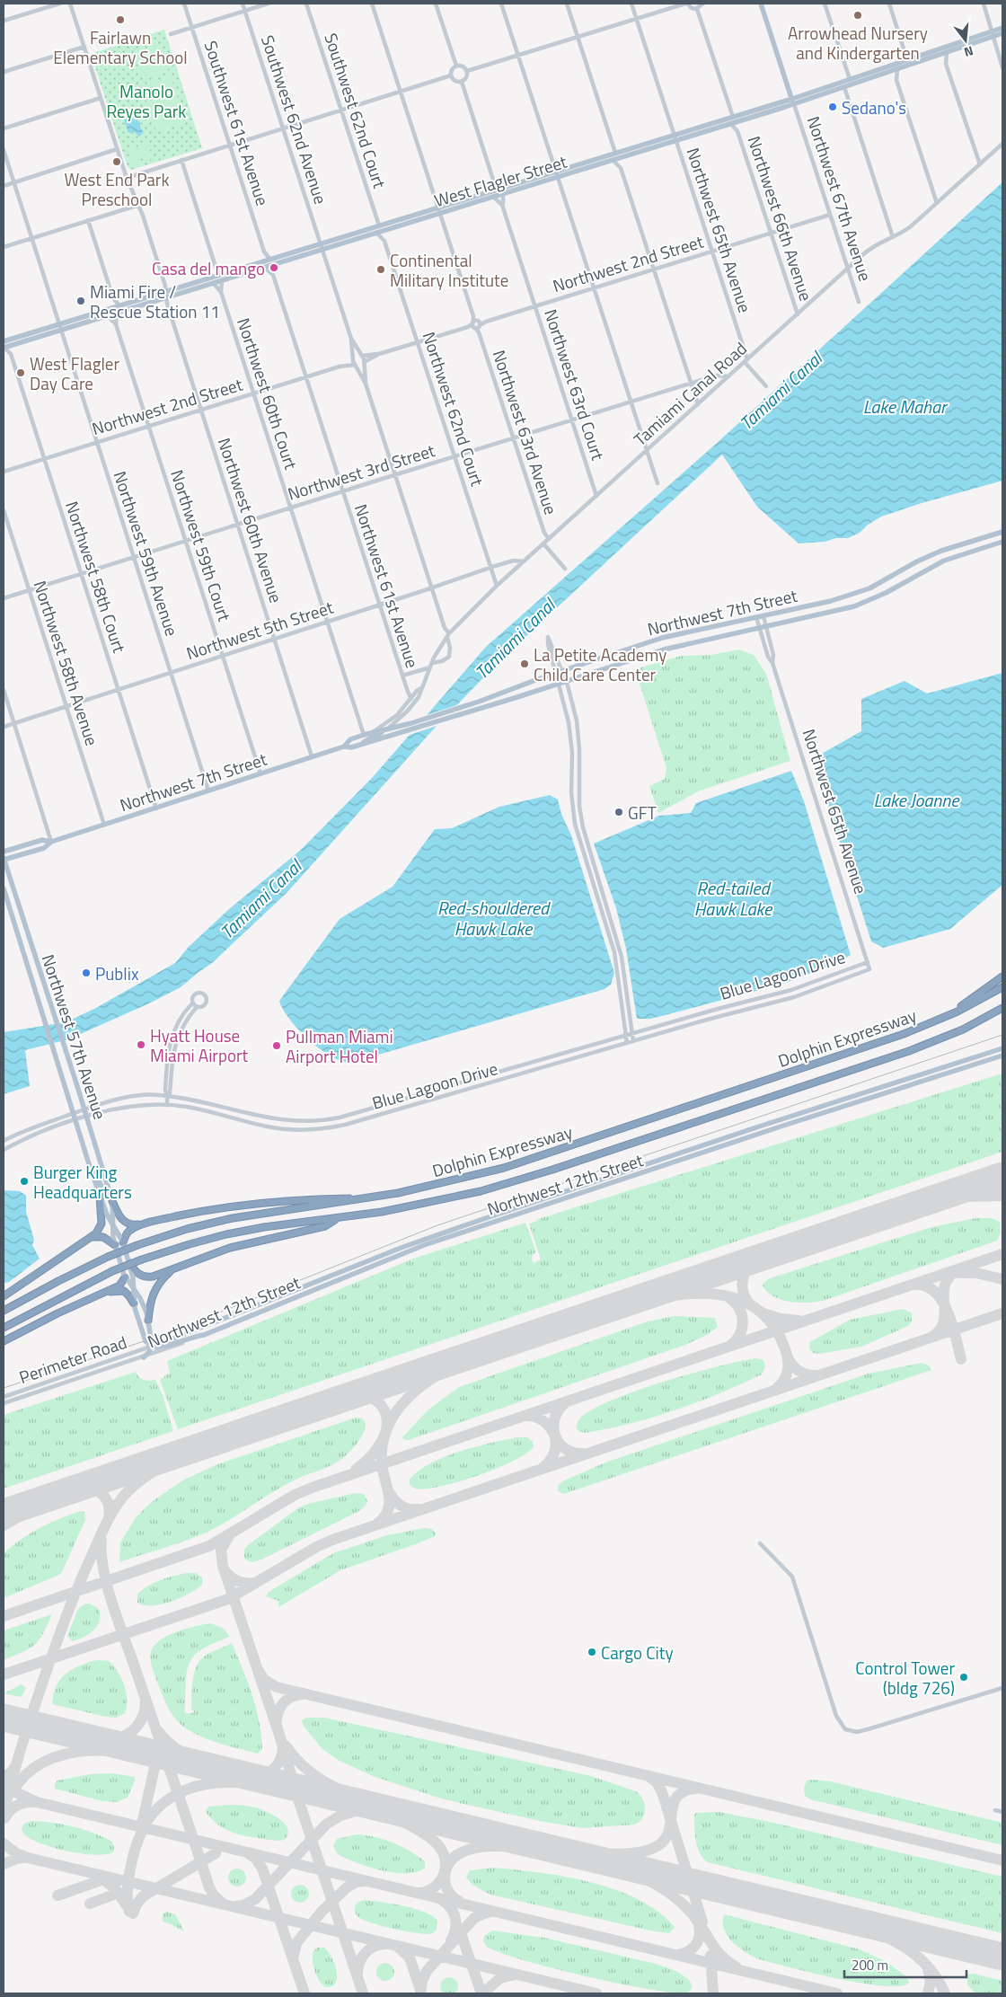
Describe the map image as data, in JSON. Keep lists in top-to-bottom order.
{
  "streets": {
    "highway": ["Dolphin Expressway"],
    "main road": [
      "West Flagler Street",
      "Northwest 7th Street",
      "Northwest 57th Avenue",
      "Northwest 12th Street"
    ],
    "street": [
      "Southwest 62nd Court",
      "Southwest 62nd Avenue",
      "Southwest 61st Avenue",
      "Northwest 67th Avenue",
      "Northwest 66th Avenue",
      "Northwest 65th Avenue",
      "Northwest 2nd Street",
      "Northwest 63rd Court",
      "Northwest 60th Court",
      "Tamiami Canal Road",
      "Northwest 62nd Court",
      "Northwest 63rd Avenue",
      "Northwest 3rd Street",
      "Northwest 60th Avenue",
      "Northwest 59th Court",
      "Northwest 59th Avenue",
      "Northwest 58th Court",
      "Northwest 61st Avenue",
      "Northwest 5th Street",
      "Northwest 58th Avenue",
      "Blue Lagoon Drive",
      "Perimeter Road"
    ]
  },
  "crossings": [
    ["Southwest 62nd Court", "West Flagler Street"],
    ["Southwest 62nd Avenue", "West Flagler Street"],
    ["Southwest 61st Avenue", "West Flagler Street"],
    ["West Flagler Street", "Northwest 67th Avenue"],
    ["West Flagler Street", "Northwest 66th Avenue"],
    ["West Flagler Street", "Northwest 65th Avenue"],
    ["West Flagler Street", "Northwest 63rd Court"],
    ["West Flagler Street", "Northwest 60th Court"],
    ["West Flagler Street", "Northwest 62nd Court"],
    ["West Flagler Street", "Northwest 63rd Avenue"],
    ["West Flagler Street", "Northwest 60th Avenue"],
    ["West Flagler Street", "Northwest 59th Court"],
    ["West Flagler Street", "Northwest 59th Avenue"],
    ["West Flagler Street", "Northwest 58th Court"],
    ["West Flagler Street", "Northwest 61st Avenue"],
    ["Northwest 67th Avenue", "Northwest 2nd Street"],
    ["Northwest 67th Avenue", "Tamiami Canal Road"],
    ["Northwest 66th Avenue", "Northwest 2nd Street"],
    ["Northwest 66th Avenue", "Tamiami Canal Road"],
    ["Northwest 65th Avenue", "Northwest 2nd Street"],
    ["Northwest 65th Avenue", "Tamiami Canal Road"],
    ["Northwest 65th Avenue", "Northwest 7th Street"],
    ["Northwest 65th Avenue", "Blue Lagoon Drive"],
    ["Northwest 2nd Street", "Northwest 63rd Court"],
    ["Northwest 2nd Street", "Northwest 60th Court"],
    ["Northwest 2nd Street", "Northwest 62nd Court"],
    ["Northwest 2nd Street", "Northwest 63rd Avenue"],
    ["Northwest 2nd Street", "Northwest 60th Avenue"],
    ["Northwest 2nd Street", "Northwest 59th Court"],
    ["Northwest 2nd Street", "Northwest 59th Avenue"],
    ["Northwest 2nd Street", "Northwest 58th Court"],
    ["Northwest 2nd Street", "Northwest 61st Avenue"],
    ["Northwest 63rd Court", "Tamiami Canal Road"],
    ["Northwest 63rd Court", "Northwest 3rd Street"],
    ["Northwest 60th Court", "Northwest 3rd Street"],
    ["Northwest 60th Court", "Northwest 7th Street"],
    ["Northwest 60th Court", "Northwest 5th Street"],
    ["Tamiami Canal Road", "Northwest 62nd Court"],
    ["Tamiami Canal Road", "Northwest 63rd Avenue"],
    ["Tamiami Canal Road", "Northwest 3rd Street"],
    ["Tamiami Canal Road", "Northwest 61st Avenue"],
    ["Tamiami Canal Road", "Northwest 7th Street"],
    ["Tamiami Canal Road", "Northwest 5th Street"],
    ["Northwest 62nd Court", "Northwest 3rd Street"],
    ["Northwest 62nd Court", "Northwest 5th Street"],
    ["Northwest 63rd Avenue", "Northwest 3rd Street"],
    ["Northwest 3rd Street", "Northwest 60th Avenue"],
    ["Northwest 3rd Street", "Northwest 59th Court"],
    ["Northwest 3rd Street", "Northwest 59th Avenue"],
    ["Northwest 3rd Street", "Northwest 58th Court"],
    ["Northwest 3rd Street", "Northwest 61st Avenue"],
    ["Northwest 3rd Street", "Northwest 58th Avenue"],
    ["Northwest 60th Avenue", "Northwest 7th Street"],
    ["Northwest 60th Avenue", "Northwest 5th Street"],
    ["Northwest 59th Court", "Northwest 7th Street"],
    ["Northwest 59th Court", "Northwest 5th Street"],
    ["Northwest 59th Avenue", "Northwest 7th Street"],
    ["Northwest 59th Avenue", "Northwest 5th Street"],
    ["Northwest 58th Court", "Northwest 7th Street"],
    ["Northwest 58th Court", "Northwest 5th Street"],
    ["Northwest 61st Avenue", "Northwest 5th Street"],
    ["Northwest 7th Street", "Northwest 58th Avenue"],
    ["Northwest 7th Street", "Northwest 57th Avenue"],
    ["Northwest 5th Street", "Northwest 58th Avenue"],
    ["Blue Lagoon Drive", "Northwest 57th Avenue"],
    ["Northwest 57th Avenue", "Northwest 12th Street"],
    ["Northwest 57th Avenue", "Perimeter Road"],
    ["Northwest 12th Street", "Perimeter Road"]
  ],
  "water": [
    "Tamiami Canal",
    "Lake Mahar",
    "Lake Joanne",
    "Red-tailed Hawk Lake",
    "Red-shouldered Hawk Lake"
  ],
  "parks": ["Manolo Reyes Park"],
  "places": [
    "Arrowhead Nursery and Kindergarten",
    "Fairlawn Elementary School",
    "Sedano's",
    "West End Park Preschool",
    "Casa del mango",
    "Continental Military Institute",
    "Miami Fire / Rescue Station 11",
    "West Flagler Day Care",
    "La Petite Academy Child Care Center",
    "GFT",
    "Publix",
    "Hyatt House Miami Airport",
    "Pullman Miami Airport Hotel",
    "Burger King Headquarters",
    "Cargo City",
    "Control Tower (bldg 726)"
  ],
  "scale_bar": "200 m",
  "north": "bottom"
}
